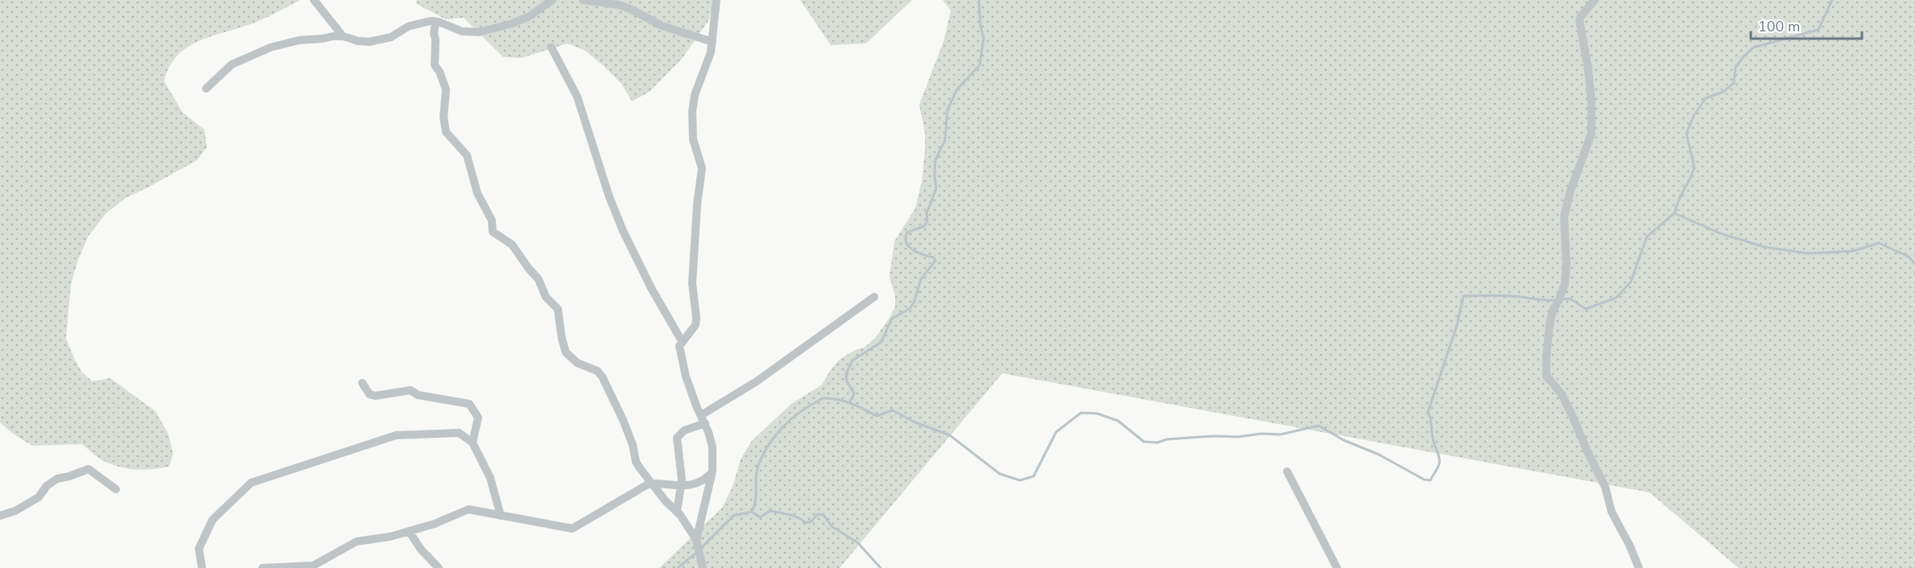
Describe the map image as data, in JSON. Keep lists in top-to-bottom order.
{
  "scale_bar": "100 m"
}
